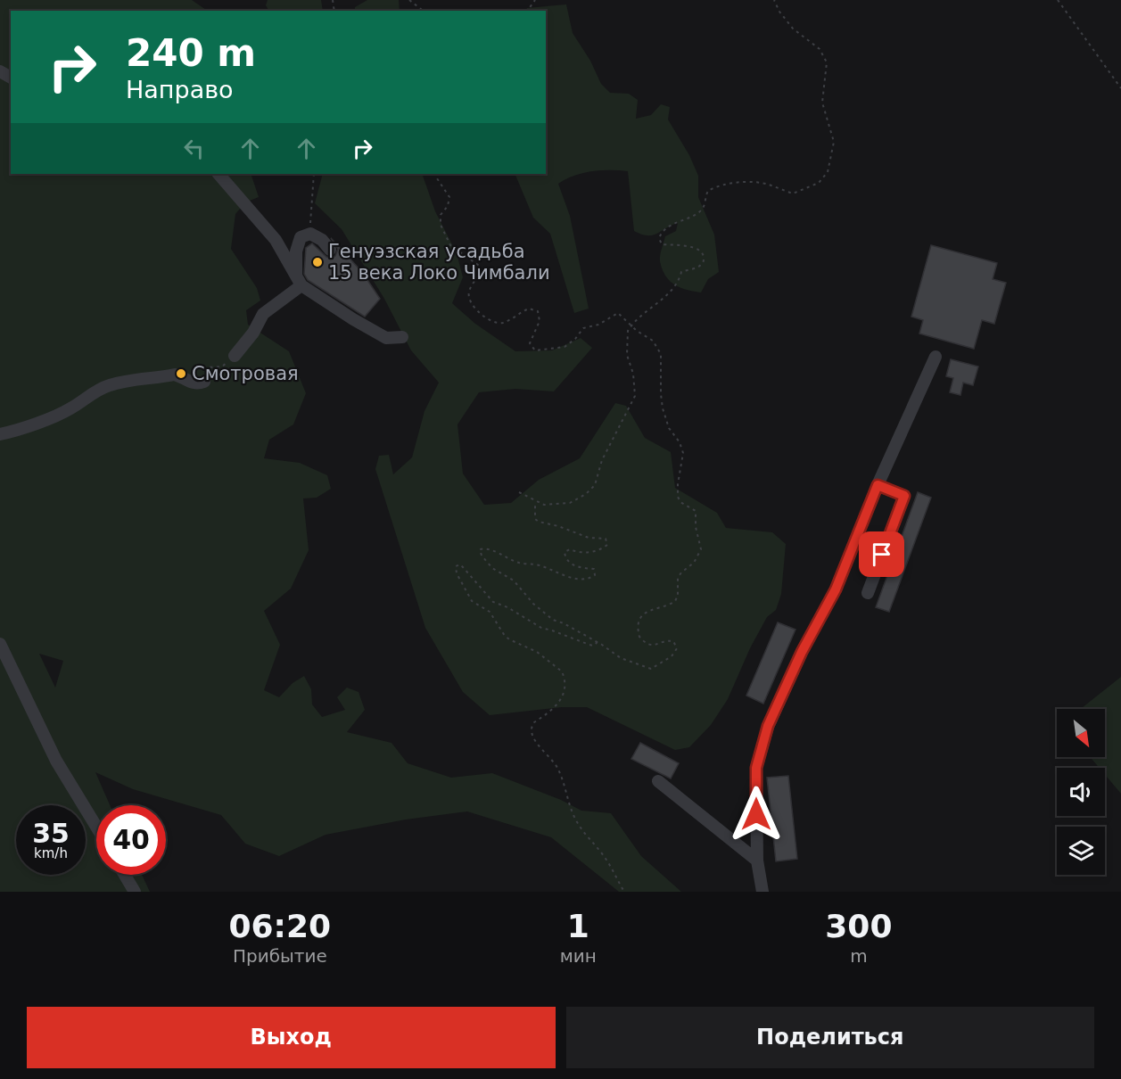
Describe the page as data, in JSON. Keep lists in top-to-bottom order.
{
  "places": ["Генуэзская усадьба 15 века Локо Чимбали", "Смотровая"],
  "north": "bottom right",
  "page": {
    "turn": ["240 m", "Направо"],
    "speed": "35 km/h",
    "limit": "40",
    "eta": [
      "06:20",
      "Прибытие",
      "1",
      "мин",
      "300",
      "m"
    ],
    "buttons": ["Выход", "Поделиться"]
  }
}
